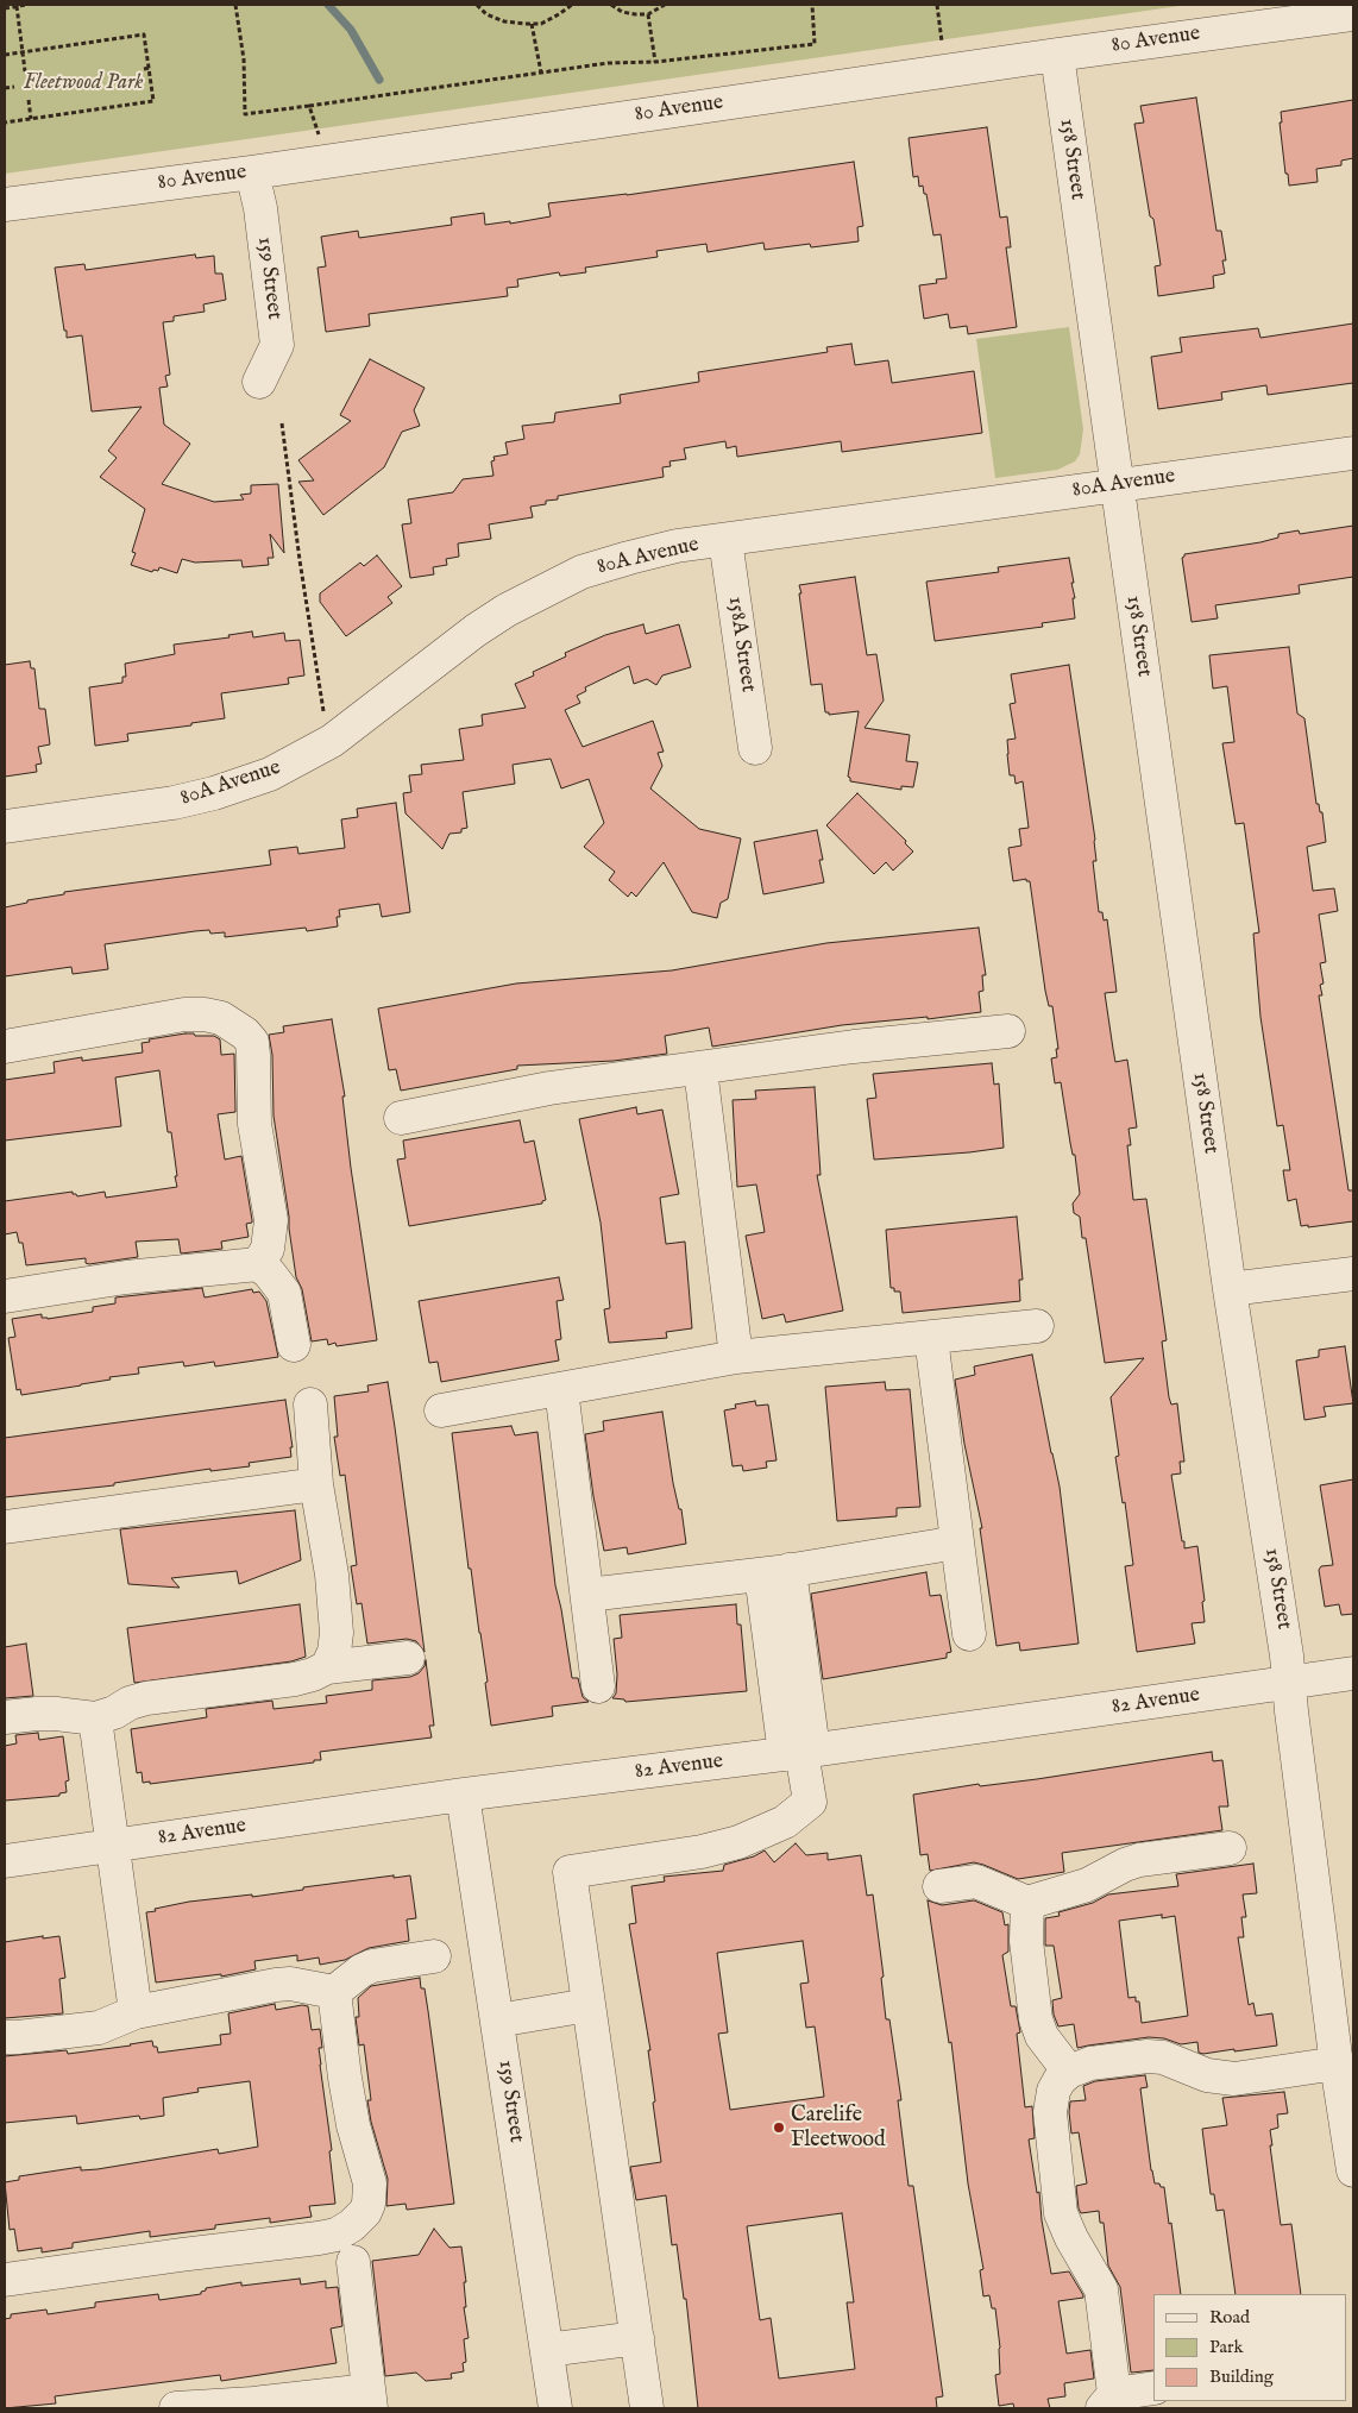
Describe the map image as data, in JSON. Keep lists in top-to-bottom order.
{
  "streets": {
    "street": [
      "80 Avenue",
      "158 Street",
      "159 Street",
      "80A Avenue",
      "158A Street",
      "82 Avenue"
    ]
  },
  "crossings": [
    ["80 Avenue", "158 Street"],
    ["80 Avenue", "159 Street"],
    ["158 Street", "80A Avenue"],
    ["158 Street", "82 Avenue"],
    ["159 Street", "82 Avenue"],
    ["80A Avenue", "158A Street"]
  ],
  "parks": ["Fleetwood Park"],
  "places": ["Carelife Fleetwood"],
  "legend": ["Road", "Park", "Building"]
}
